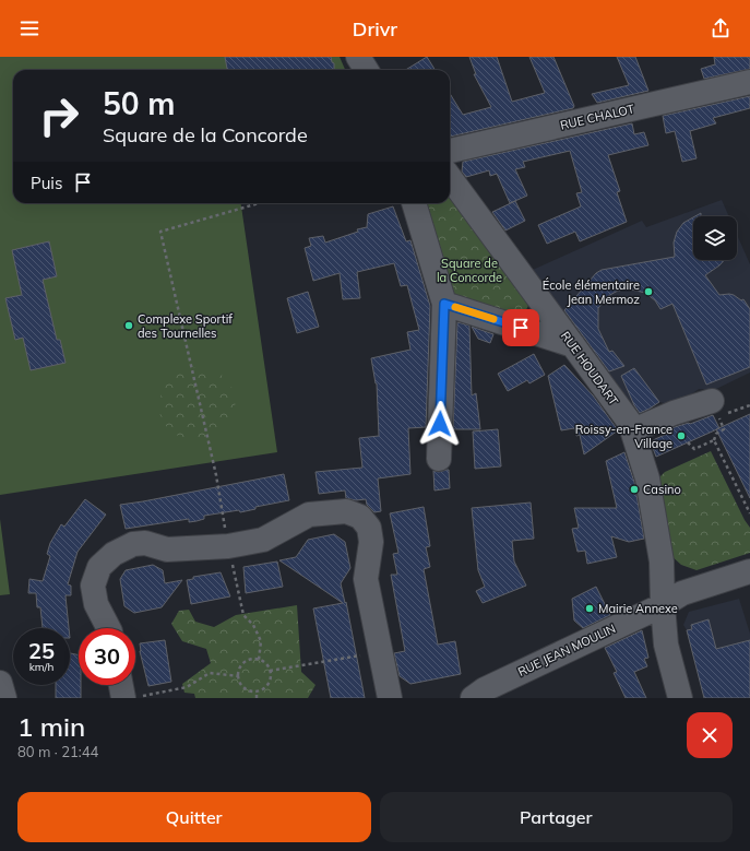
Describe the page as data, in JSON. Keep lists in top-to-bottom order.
{
  "streets": {
    "street": ["RUE CHALOT", "RUE HOUDART", "RUE JEAN MOULIN"]
  },
  "crossings": [
    ["RUE HOUDART", "RUE JEAN MOULIN"]
  ],
  "parks": ["Square de la Concorde"],
  "places": [
    "École élémentaire Jean Mermoz",
    "Complexe Sportif des Tournelles",
    "Roissy-en-France Village",
    "Casino",
    "Mairie Annexe"
  ],
  "page": {
    "header": "Drivr",
    "turn": ["50 m", "Square de la Concorde"],
    "then": "Puis",
    "speed": "25 km/h",
    "limit": "30",
    "heading": ["1 min", "80 m · 21:44"],
    "buttons": ["Quitter", "Partager"]
  }
}
